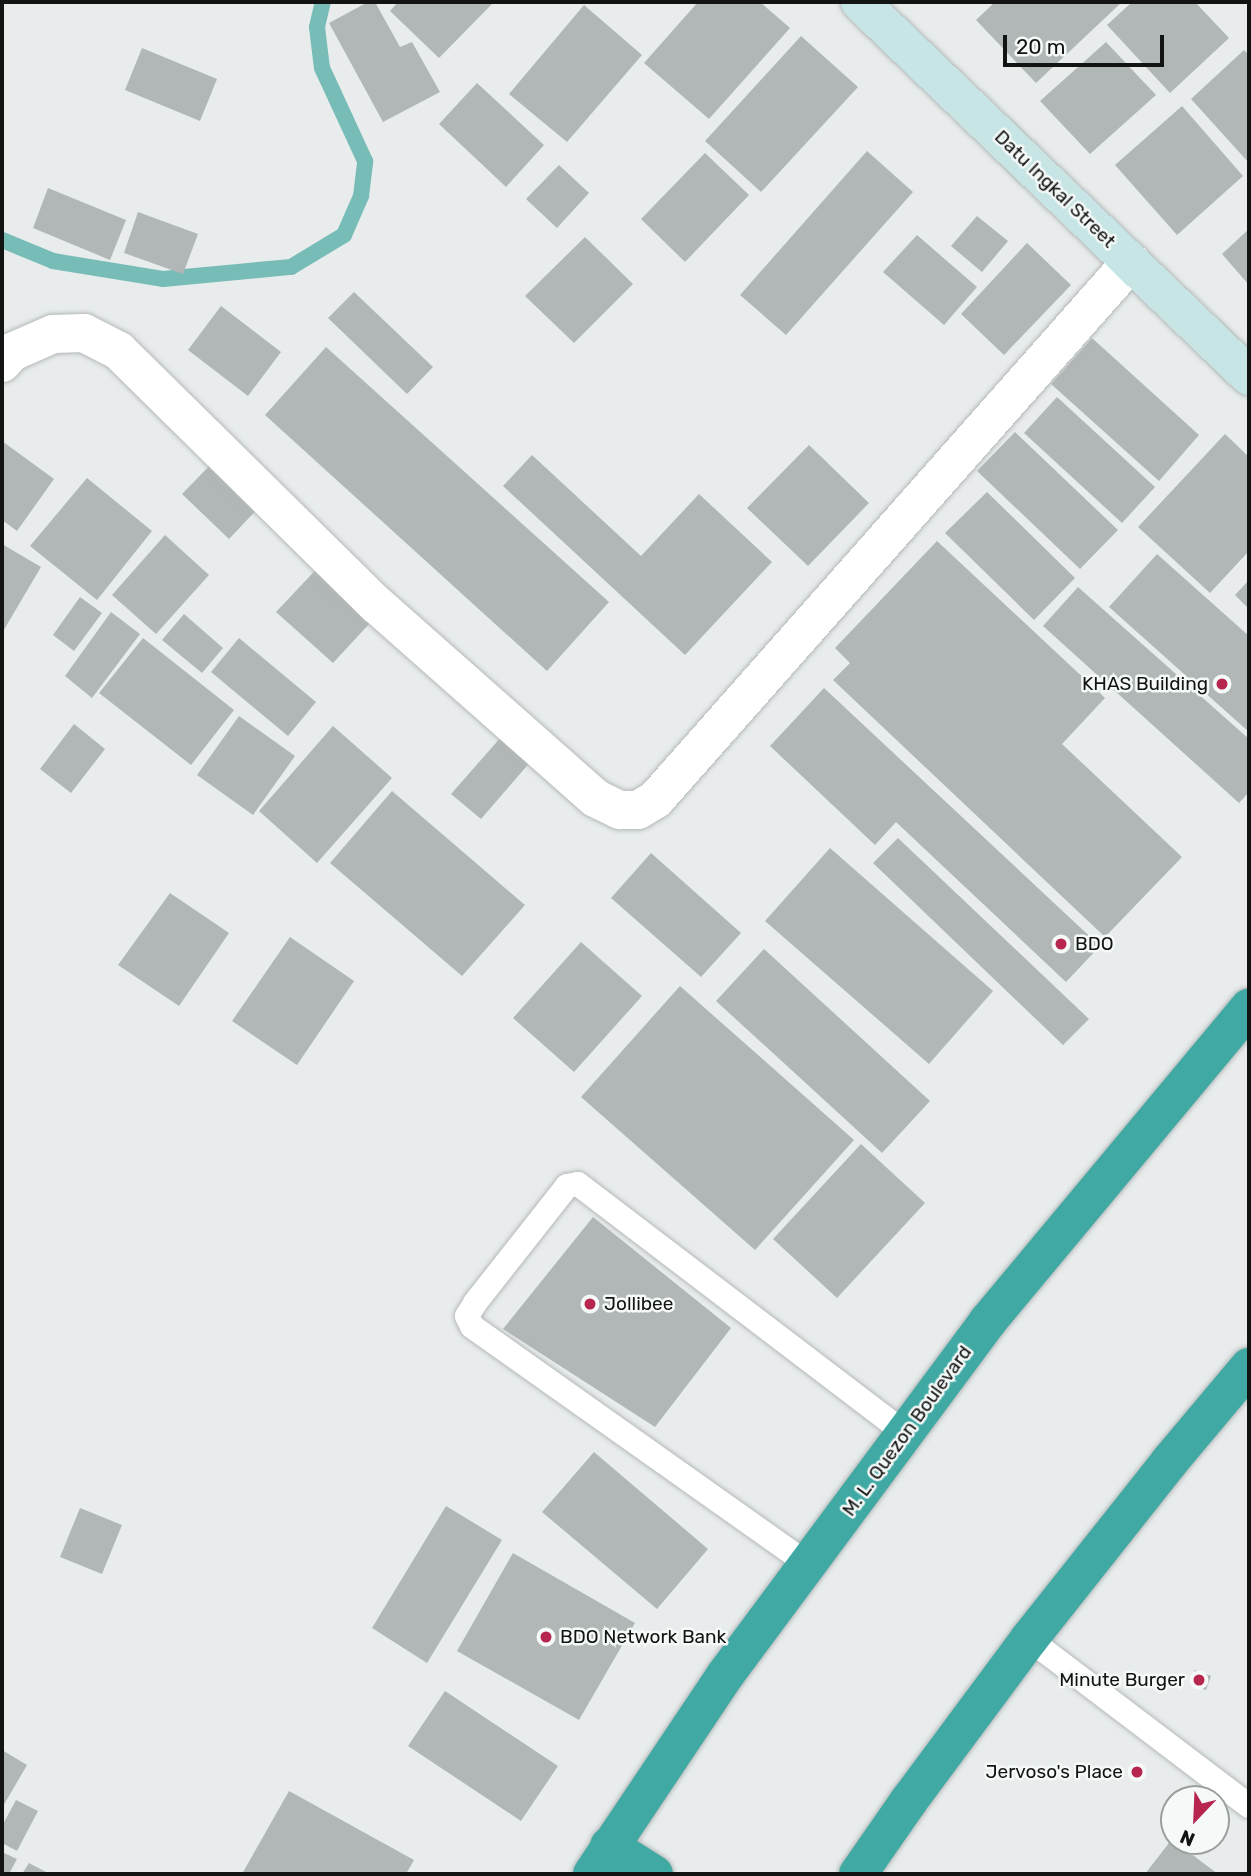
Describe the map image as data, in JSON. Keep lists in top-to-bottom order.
{
  "streets": {
    "highway": ["M. L. Quezon Boulevard"],
    "street": ["Datu Ingkal Street"]
  },
  "places": [
    "KHAS Building",
    "BDO",
    "Jollibee",
    "BDO Network Bank",
    "Minute Burger",
    "Jervoso's Place"
  ],
  "scale_bar": "20 m",
  "north": "bottom left"
}
